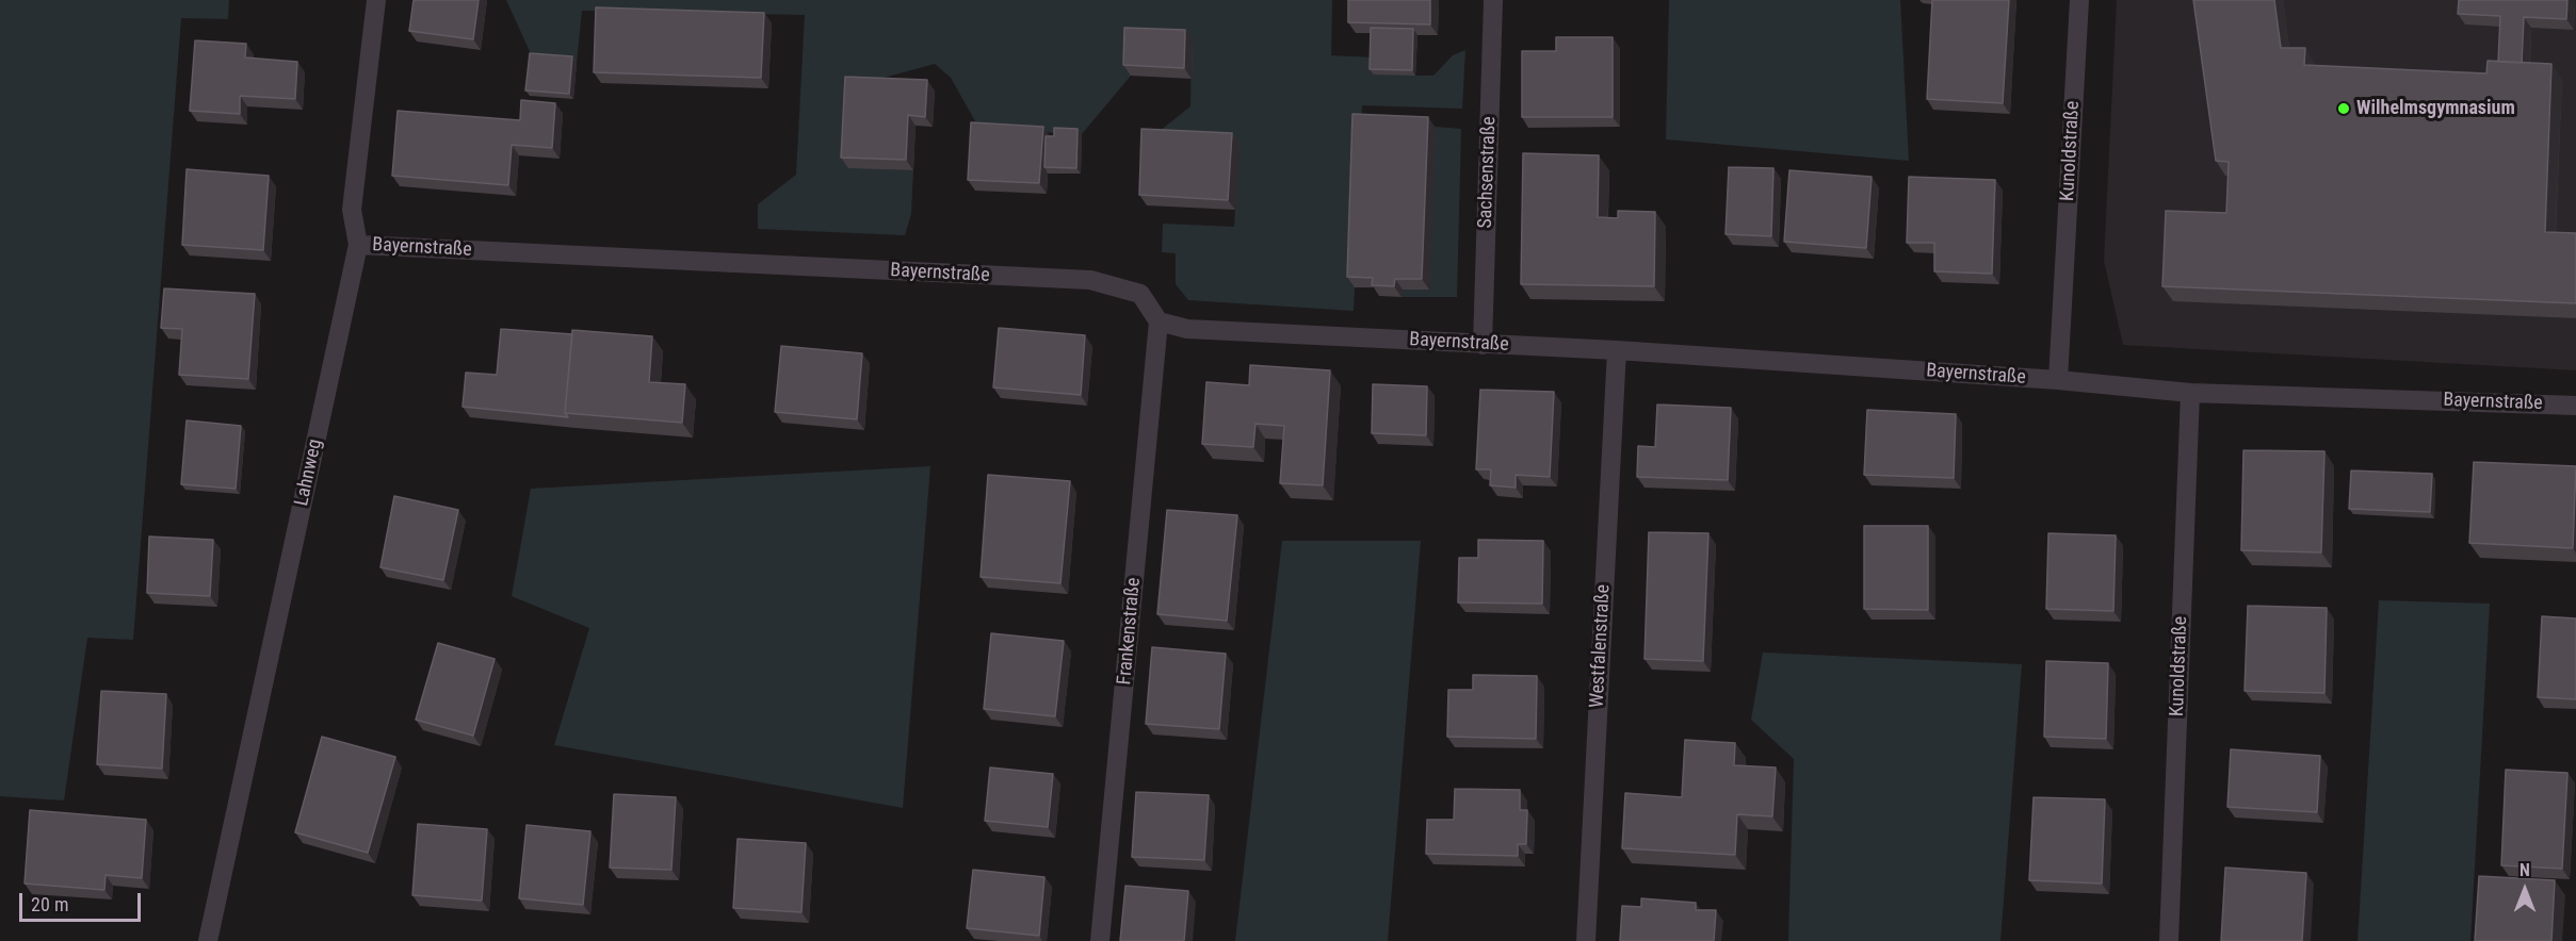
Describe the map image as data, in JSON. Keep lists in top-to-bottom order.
{
  "streets": {
    "street": [
      "Kunoldstraße",
      "Sachsenstraße",
      "Bayernstraße",
      "Lahnweg",
      "Frankenstraße",
      "Westfalenstraße"
    ]
  },
  "crossings": [
    ["Kunoldstraße", "Bayernstraße"],
    ["Sachsenstraße", "Bayernstraße"],
    ["Bayernstraße", "Lahnweg"],
    ["Bayernstraße", "Frankenstraße"],
    ["Bayernstraße", "Westfalenstraße"]
  ],
  "places": ["Wilhelmsgymnasium"],
  "scale_bar": "20 m",
  "north": "top"
}
